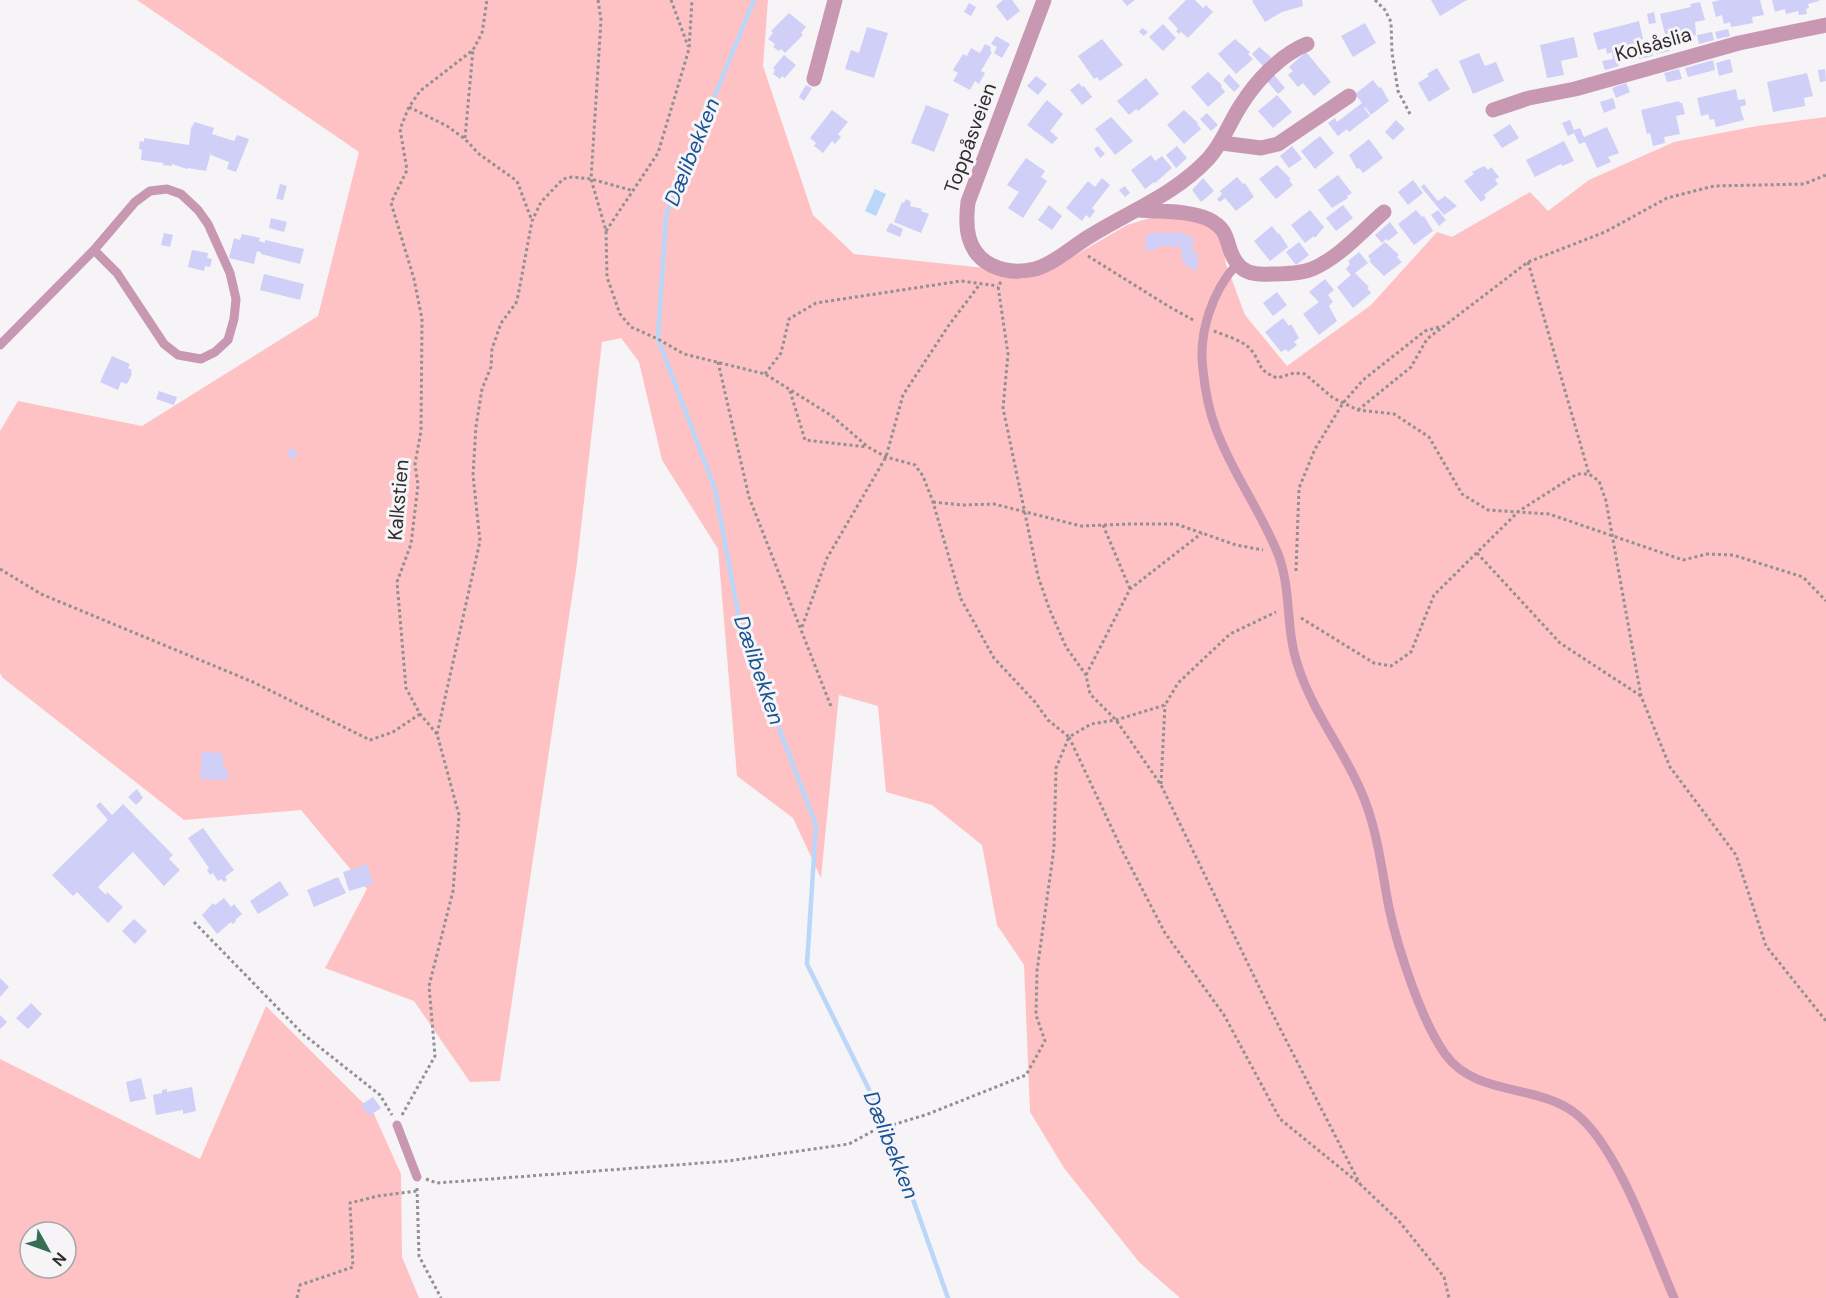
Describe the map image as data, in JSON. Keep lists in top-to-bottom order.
{
  "streets": {
    "street": ["Kolsåslia", "Toppåsveien"],
    "path": ["Kalkstien"]
  },
  "water": ["Dælibekken"],
  "north": "bottom right"
}
